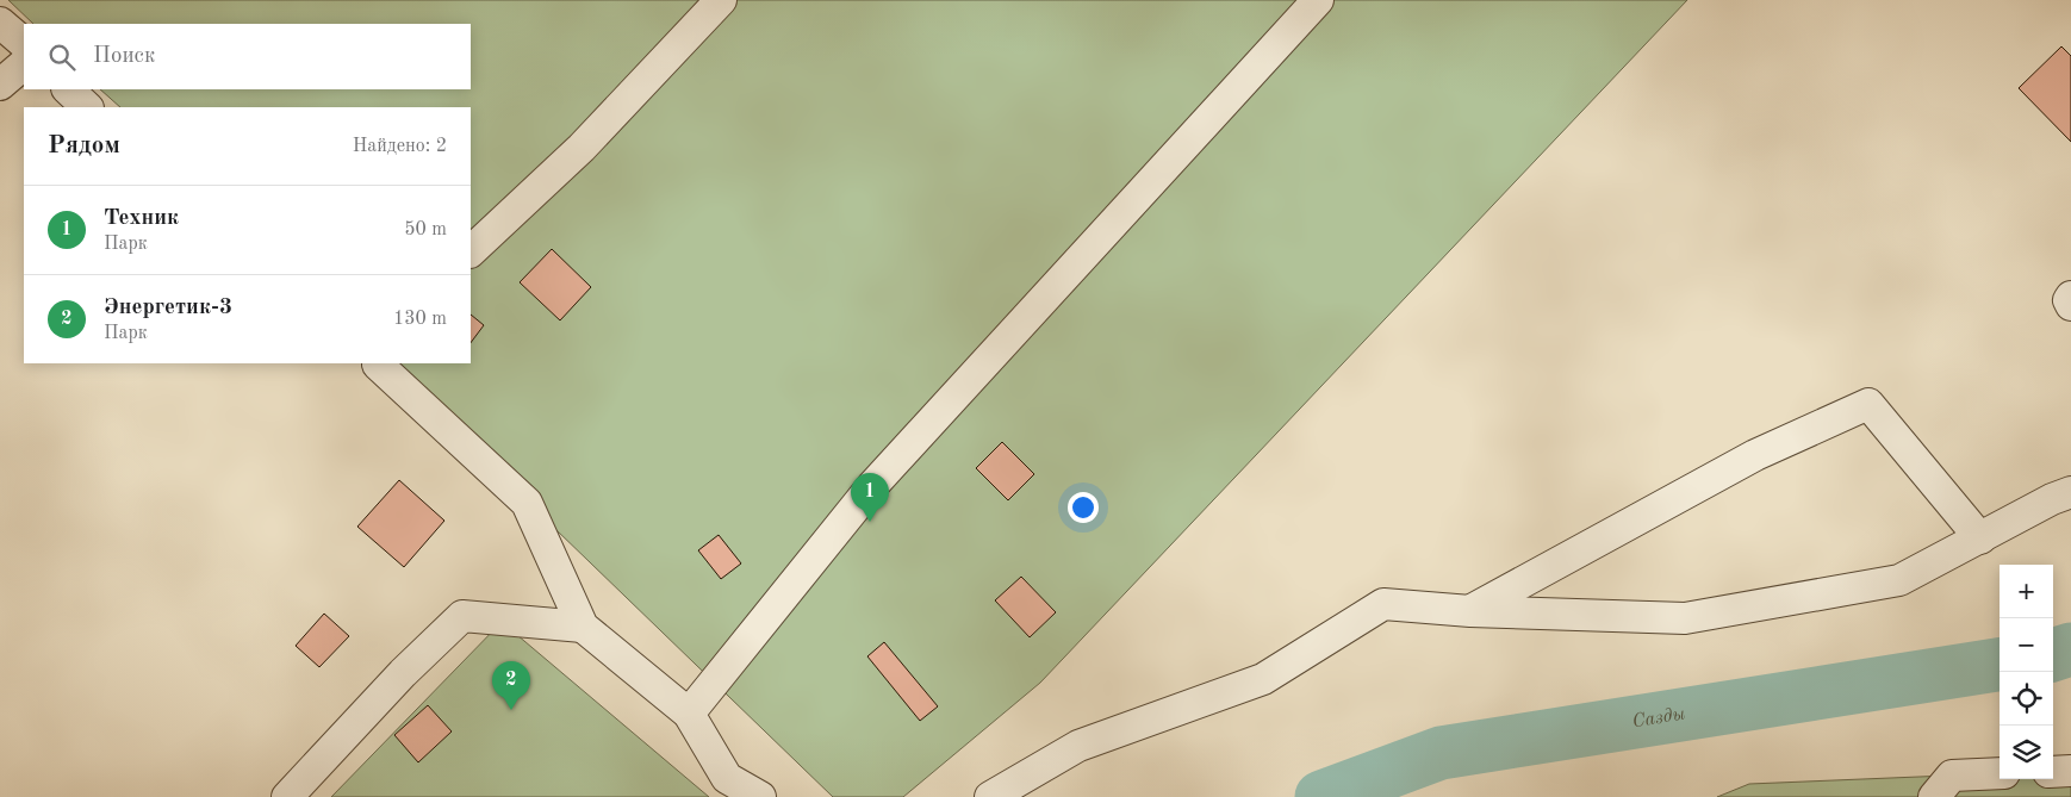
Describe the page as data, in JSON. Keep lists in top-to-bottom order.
{
  "water": ["Сазды"],
  "page": {
    "search": "Поиск",
    "heading": ["Рядом", "Найдено: 2"],
    "list": [
      {
        "mark": "1",
        "name": "Техник",
        "note": "Парк",
        "value": "50 m"
      },
      {
        "mark": "2",
        "name": "Энергетик-3",
        "note": "Парк",
        "value": "130 m"
      }
    ],
    "pins": ["1", "2"],
    "map_buttons": ["+", "−"]
  }
}
